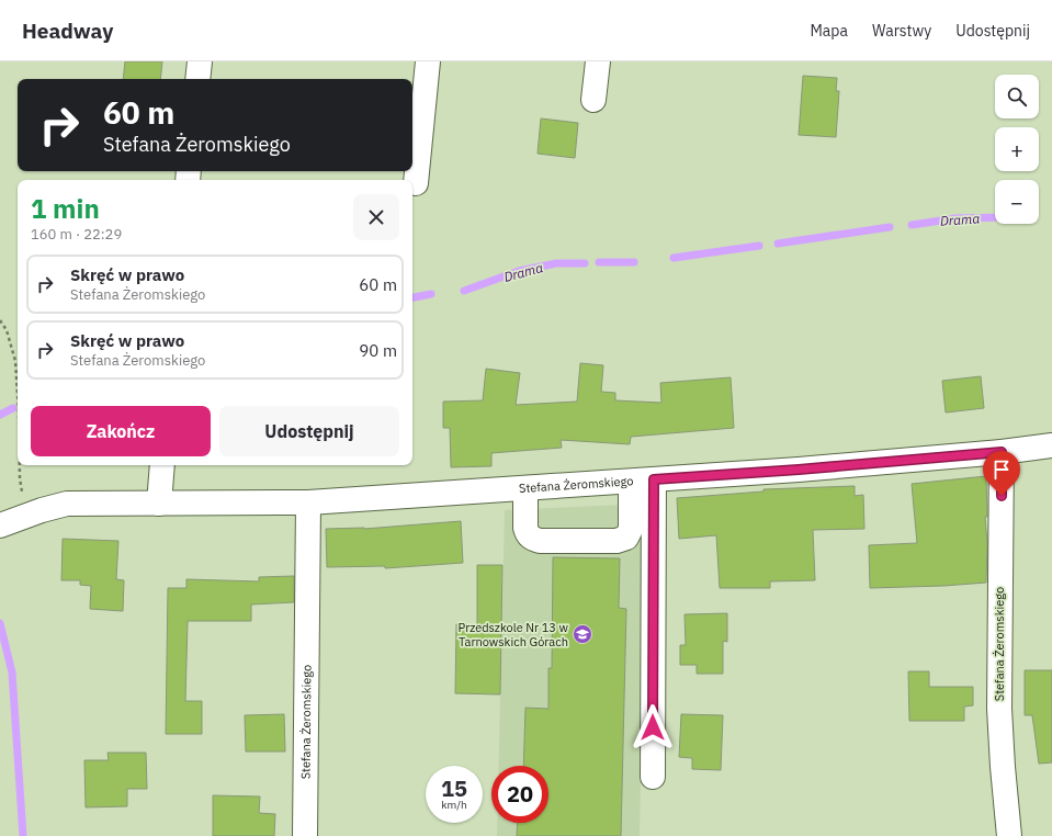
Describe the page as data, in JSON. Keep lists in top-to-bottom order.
{
  "streets": {
    "street": ["Stefana Żeromskiego"]
  },
  "water": ["Drama"],
  "places": {
    "school or university": ["Przedszkole Nr 13 w Tarnowskich Górach"]
  },
  "page": {
    "header": "Headway",
    "nav": ["Mapa", "Warstwy", "Udostępnij"],
    "map_buttons": ["+", "−"],
    "turn": ["60 m", "Stefana Żeromskiego"],
    "heading": ["1 min", "160 m · 22:29"],
    "list": [
      {
        "name": "Skręć w prawo",
        "note": "Stefana Żeromskiego",
        "value": "60 m"
      },
      {
        "name": "Skręć w prawo",
        "note": "Stefana Żeromskiego",
        "value": "90 m"
      }
    ],
    "buttons": ["Zakończ", "Udostępnij"],
    "speed": "15 km/h",
    "limit": "20"
  }
}
